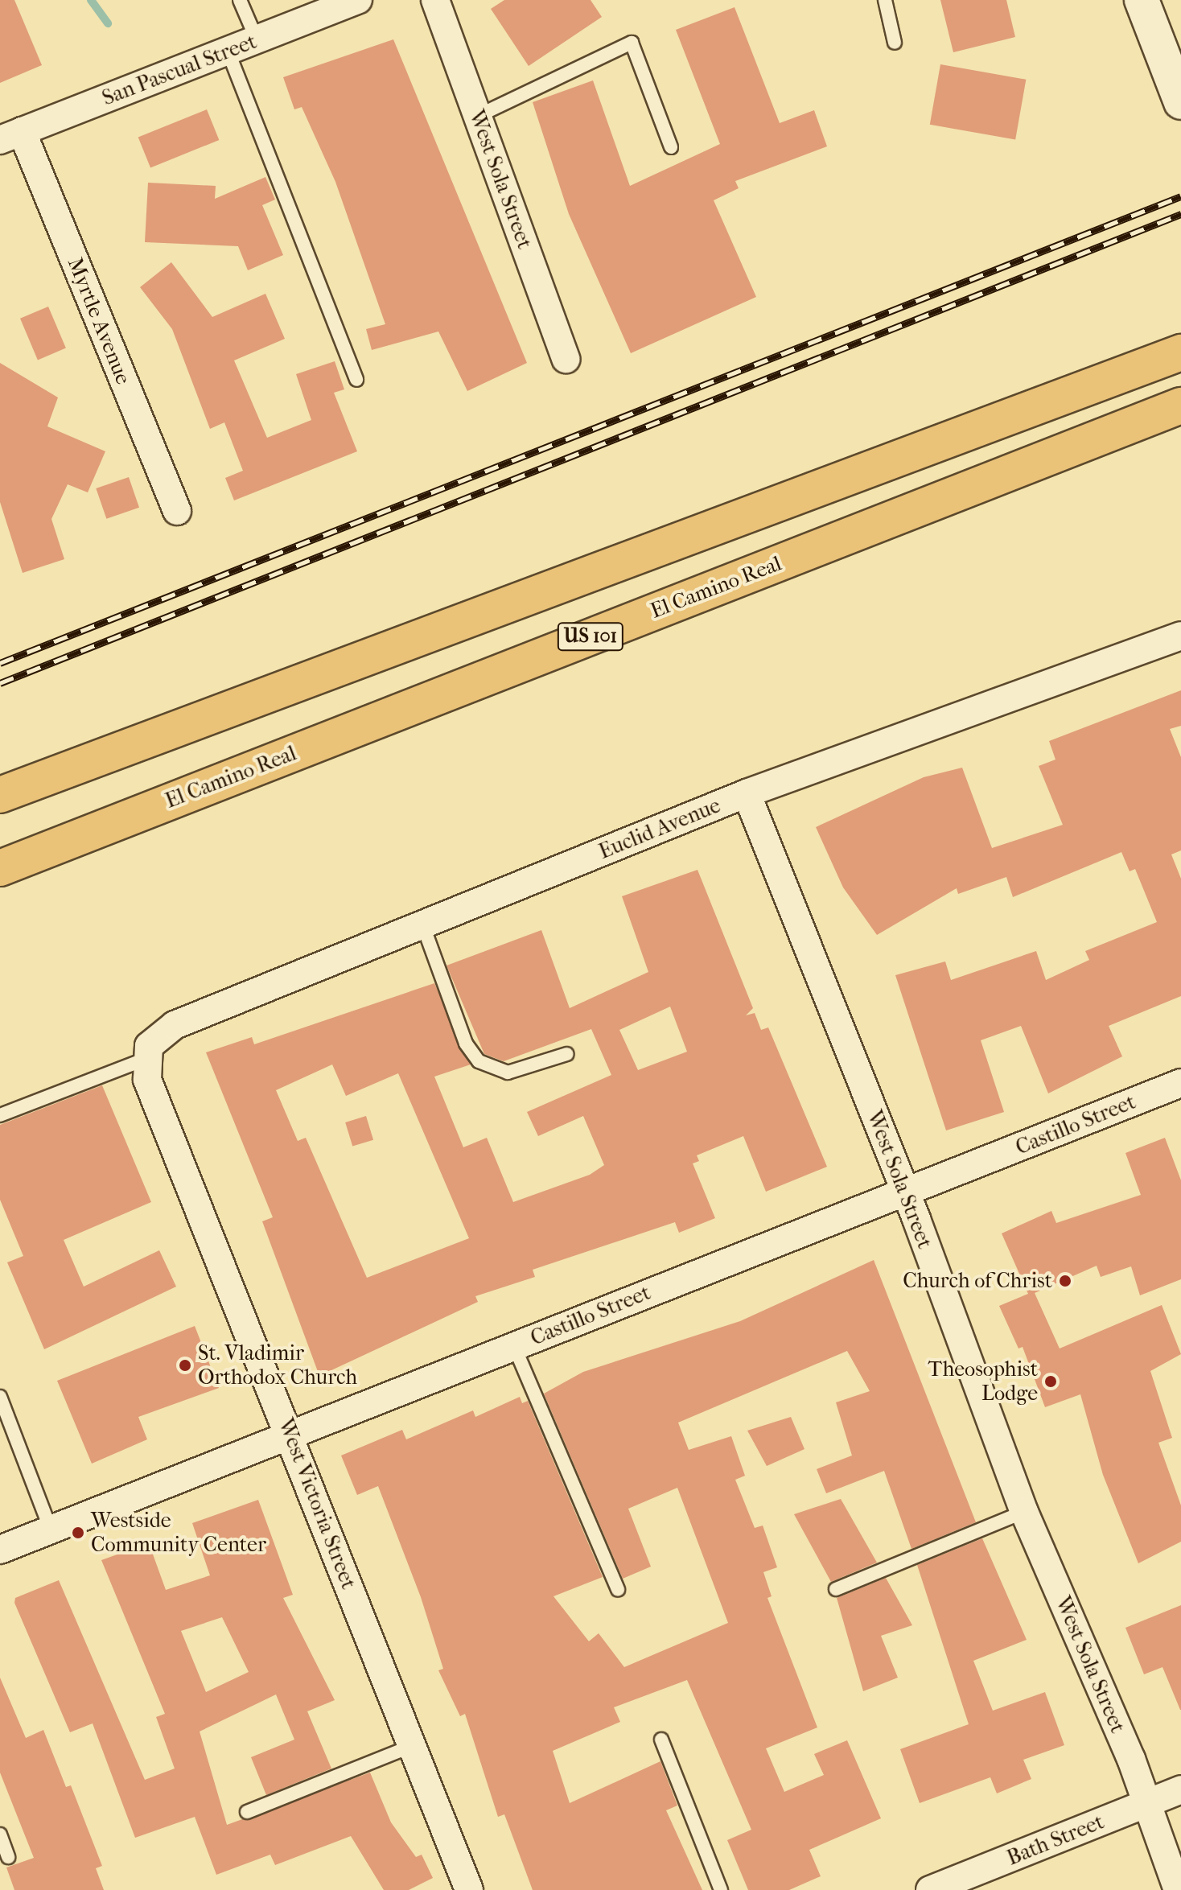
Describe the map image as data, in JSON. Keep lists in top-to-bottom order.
{
  "streets": {
    "highway": ["El Camino Real", "US 101"],
    "street": [
      "San Pascual Street",
      "West Sola Street",
      "Myrtle Avenue",
      "Euclid Avenue",
      "Castillo Street",
      "West Victoria Street",
      "Bath Street"
    ]
  },
  "crossings": [
    ["San Pascual Street", "Myrtle Avenue"],
    ["West Sola Street", "Euclid Avenue"],
    ["West Sola Street", "Castillo Street"],
    ["West Sola Street", "Bath Street"],
    ["Euclid Avenue", "West Victoria Street"],
    ["Castillo Street", "West Victoria Street"]
  ],
  "places": [
    "Church of Christ",
    "St. Vladimir Orthodox Church",
    "Theosophist Lodge",
    "Westside Community Center"
  ]
}
